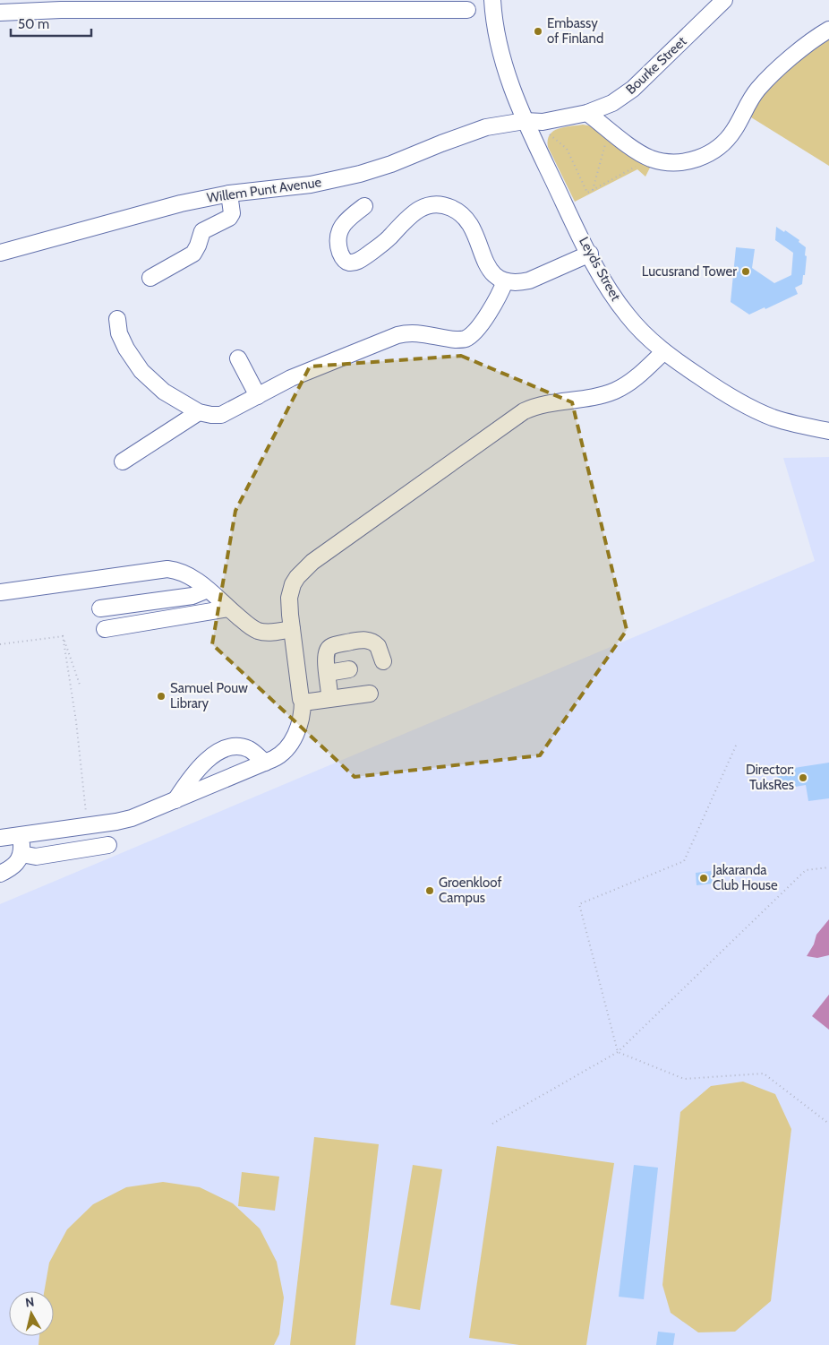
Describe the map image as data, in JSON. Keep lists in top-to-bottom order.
{
  "streets": {
    "street": ["Bourke Street", "Willem Punt Avenue", "Leyds Street"]
  },
  "crossings": [
    ["Bourke Street", "Willem Punt Avenue"],
    ["Bourke Street", "Leyds Street"],
    ["Willem Punt Avenue", "Leyds Street"]
  ],
  "places": [
    "Embassy of Finland",
    "Lucusrand Tower",
    "Samuel Pouw Library",
    "Director: TuksRes",
    "Jakaranda Club House",
    "Groenkloof Campus"
  ],
  "scale_bar": "50 m",
  "north": "top"
}
